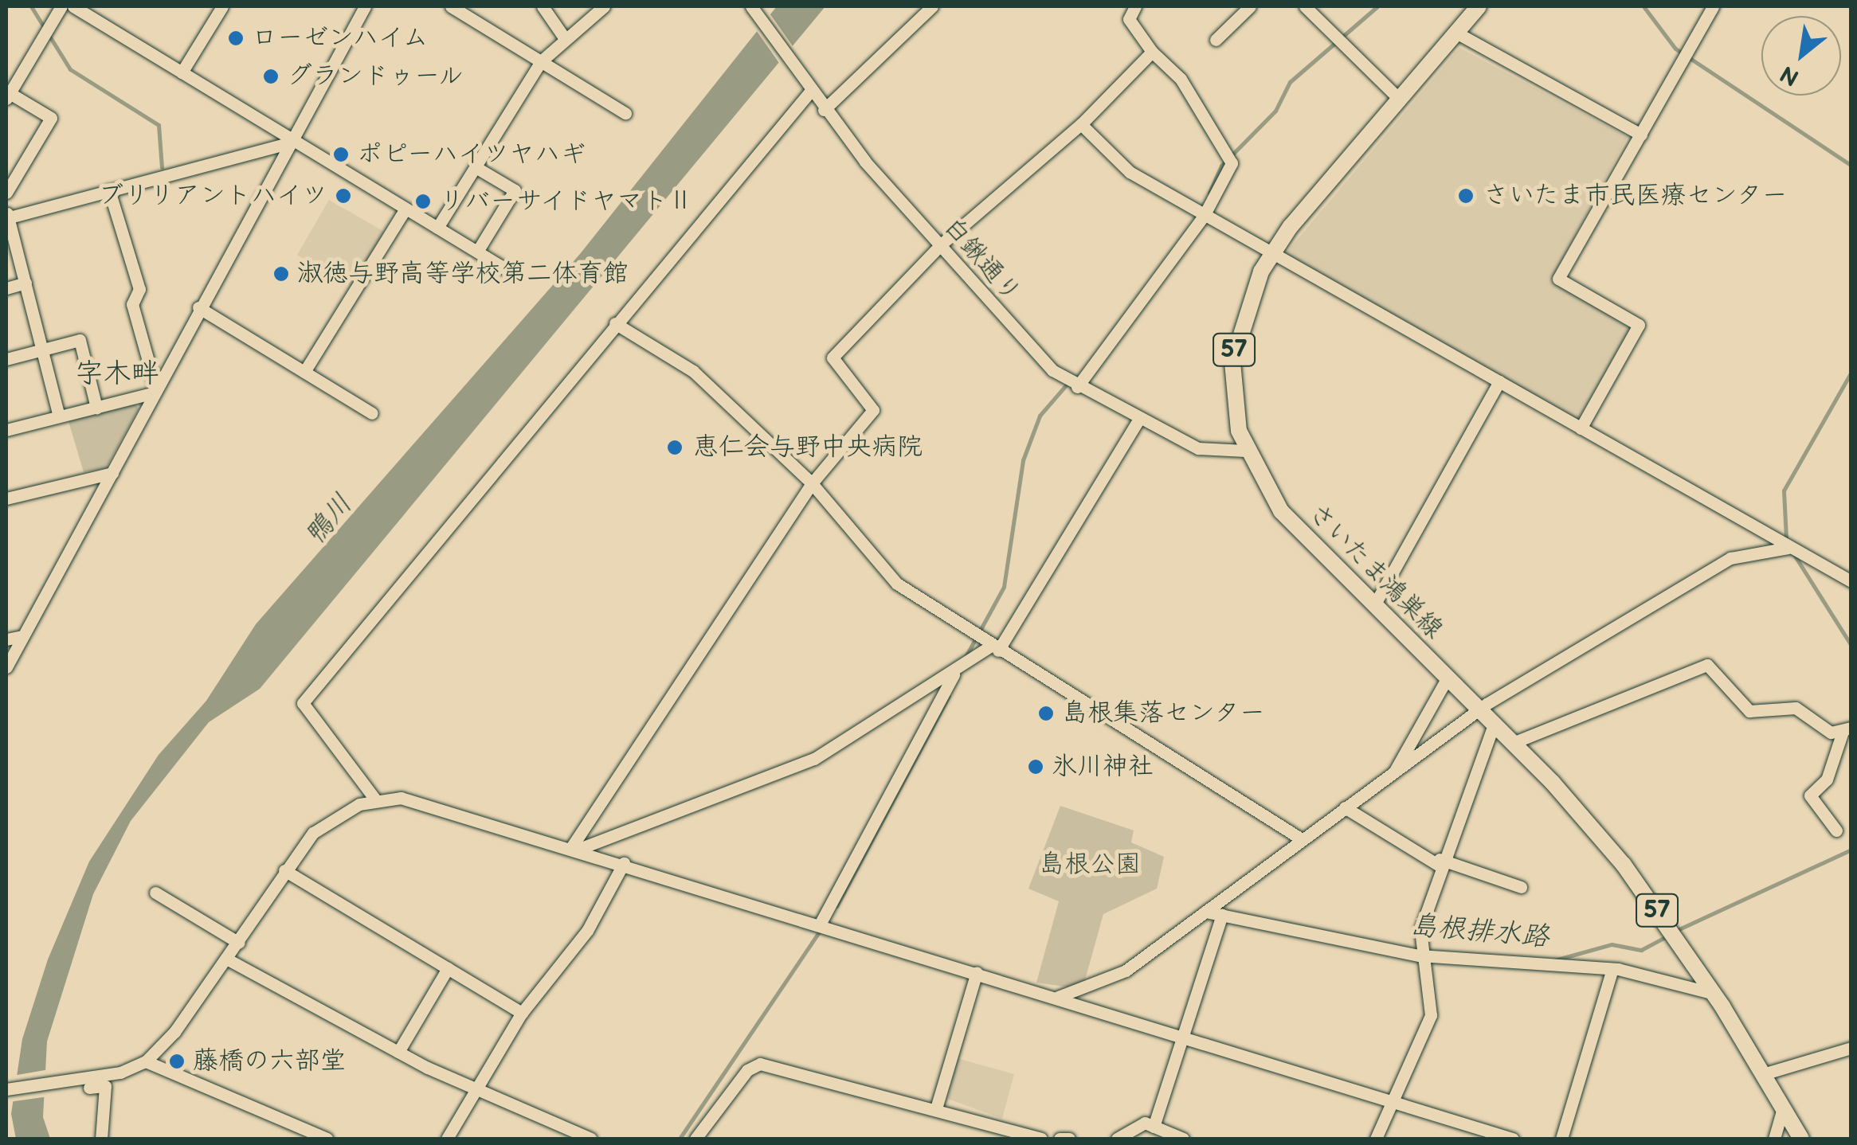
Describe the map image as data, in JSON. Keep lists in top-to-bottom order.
{
  "streets": {
    "main road": ["57", "さいたま鴻巣線"],
    "street": ["白鍬通り"]
  },
  "crossings": [
    ["白鍬通り", "さいたま鴻巣線"]
  ],
  "districts": ["字木畔"],
  "water": ["鴨川", "島根排水路"],
  "parks": ["島根公園"],
  "places": [
    "ローゼンハイム",
    "グランドゥール",
    "ポピーハイツヤハギ",
    "ブリリアントハイツ",
    "さいたま市民医療センター",
    "リバーサイドヤマトⅡ",
    "淑徳与野高等学校第二体育館",
    "恵仁会与野中央病院",
    "島根集落センター",
    "氷川神社",
    "藤橋の六部堂"
  ],
  "north": "bottom left"
}
